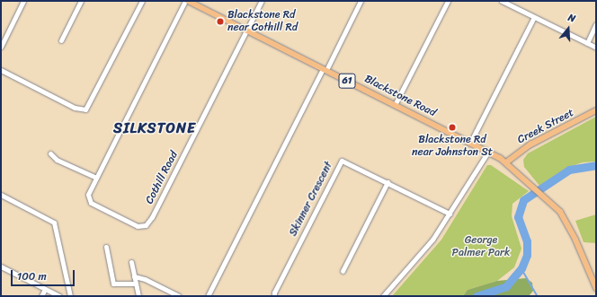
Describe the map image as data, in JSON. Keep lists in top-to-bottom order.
{
  "streets": {
    "main road": ["61", "Blackstone Road", "Creek Street"],
    "street": ["Cothill Road", "Skinner Crescent"]
  },
  "crossings": [
    ["61", "Blackstone Road"],
    ["61", "Creek Street"],
    ["Blackstone Road", "Creek Street"],
    ["Blackstone Road", "Cothill Road"]
  ],
  "districts": ["SILKSTONE"],
  "parks": ["George Palmer Park"],
  "places": ["Blackstone Rd near Cothill Rd", "Blackstone Rd near Johnston St"],
  "scale_bar": "100 m",
  "north": "top"
}
